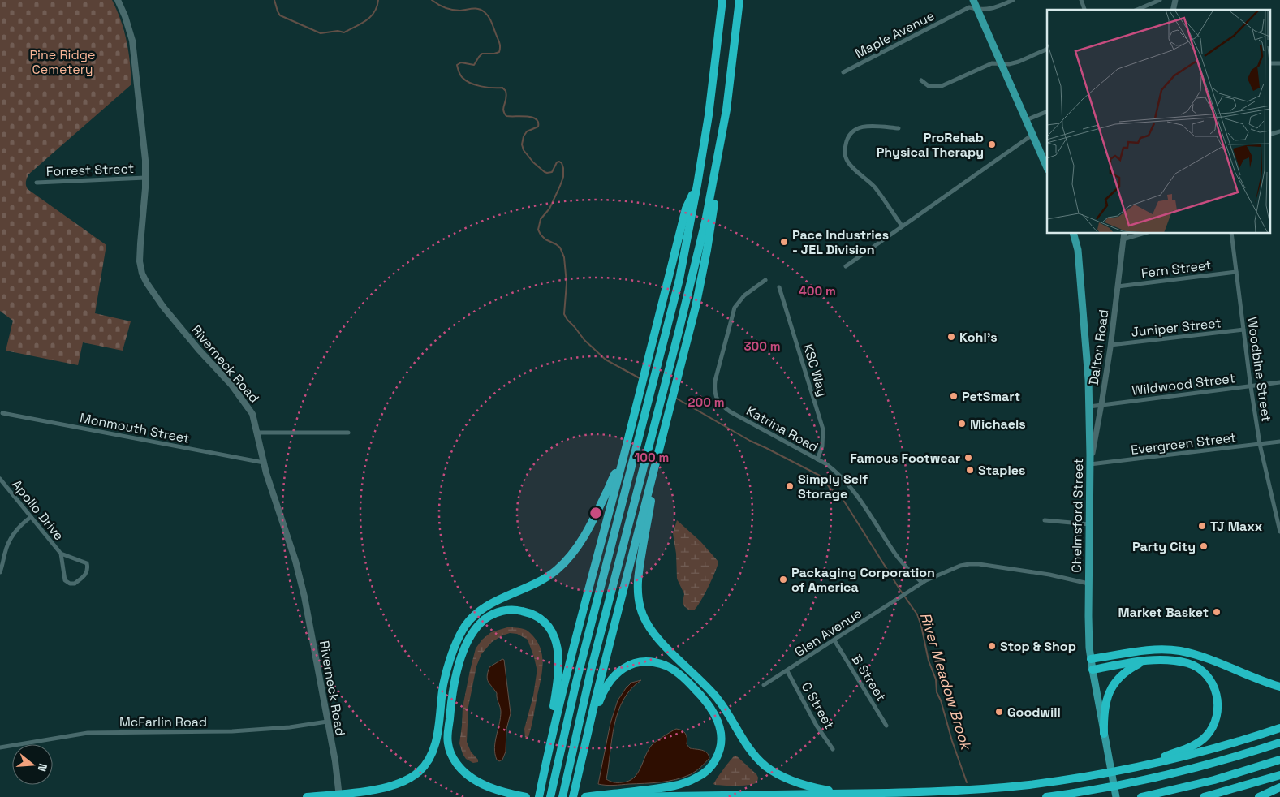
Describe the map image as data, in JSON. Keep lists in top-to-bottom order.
{
  "streets": {
    "main road": ["Riverneck Road", "Chelmsford Street"],
    "street": [
      "Maple Avenue",
      "Forrest Street",
      "Fern Street",
      "Juniper Street",
      "Dalton Road",
      "Woodbine Street",
      "KSC Way",
      "Wildwood Street",
      "Monmouth Street",
      "Katrina Road",
      "Evergreen Street",
      "Apollo Drive",
      "Glen Avenue",
      "B Street",
      "C Street",
      "McFarlin Road"
    ]
  },
  "crossings": [
    ["Forrest Street", "Riverneck Road"],
    ["Fern Street", "Dalton Road"],
    ["Fern Street", "Woodbine Street"],
    ["Juniper Street", "Dalton Road"],
    ["Juniper Street", "Woodbine Street"],
    ["Dalton Road", "Wildwood Street"],
    ["Dalton Road", "Evergreen Street"],
    ["Dalton Road", "Chelmsford Street"],
    ["Riverneck Road", "Monmouth Street"],
    ["Riverneck Road", "McFarlin Road"],
    ["Woodbine Street", "Wildwood Street"],
    ["Woodbine Street", "Evergreen Street"],
    ["KSC Way", "Katrina Road"],
    ["Wildwood Street", "Chelmsford Street"],
    ["Katrina Road", "Glen Avenue"],
    ["Evergreen Street", "Chelmsford Street"],
    ["Chelmsford Street", "Glen Avenue"],
    ["Glen Avenue", "B Street"],
    ["Glen Avenue", "C Street"]
  ],
  "water": ["River Meadow Brook"],
  "parks": ["Pine Ridge Cemetery"],
  "places": [
    "ProRehab Physical Therapy",
    "Pace Industries - JEL Division",
    "Kohl's",
    "PetSmart",
    "Michaels",
    "Famous Footwear",
    "Staples",
    "Simply Self Storage",
    "TJ Maxx",
    "Party City",
    "Packaging Corporation of America",
    "Market Basket",
    "Stop & Shop",
    "Goodwill"
  ],
  "north": "right",
  "rings": [
    "400 m",
    "300 m",
    "200 m",
    "100 m"
  ]
}
